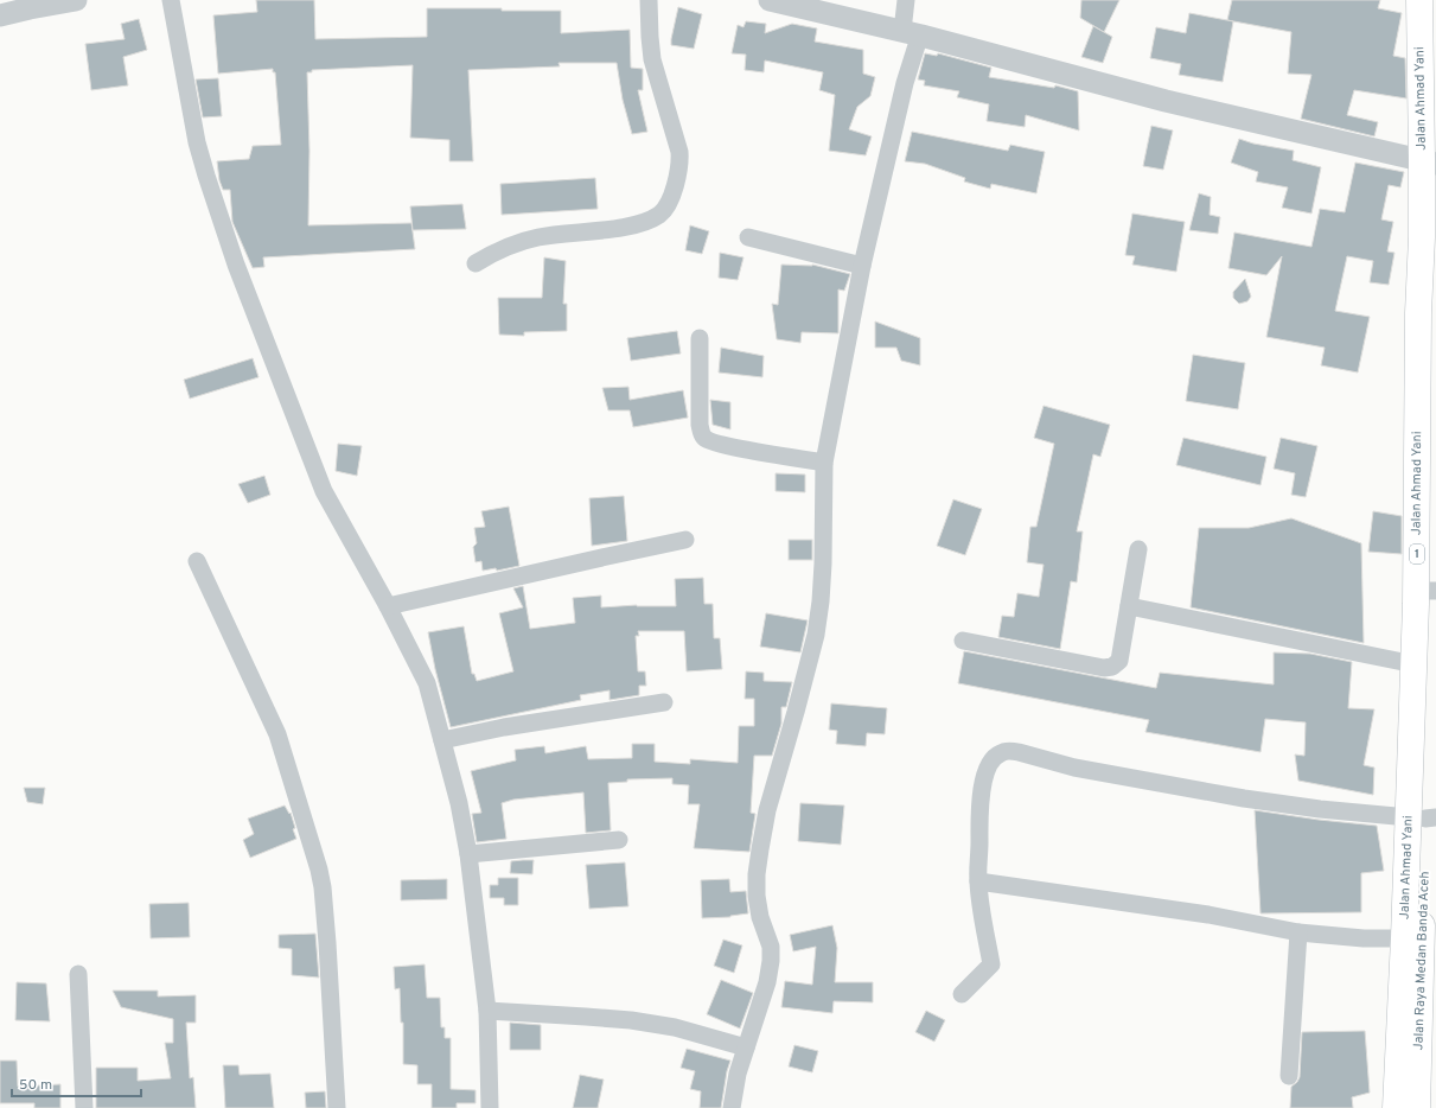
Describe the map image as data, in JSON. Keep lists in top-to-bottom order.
{
  "streets": {
    "main road": ["Jalan Ahmad Yani", "1", "Jalan Raya Medan Banda Aceh"]
  },
  "crossings": [
    ["Jalan Ahmad Yani", "1"],
    ["Jalan Ahmad Yani", "Jalan Raya Medan Banda Aceh"]
  ],
  "scale_bar": "50 m"
}
